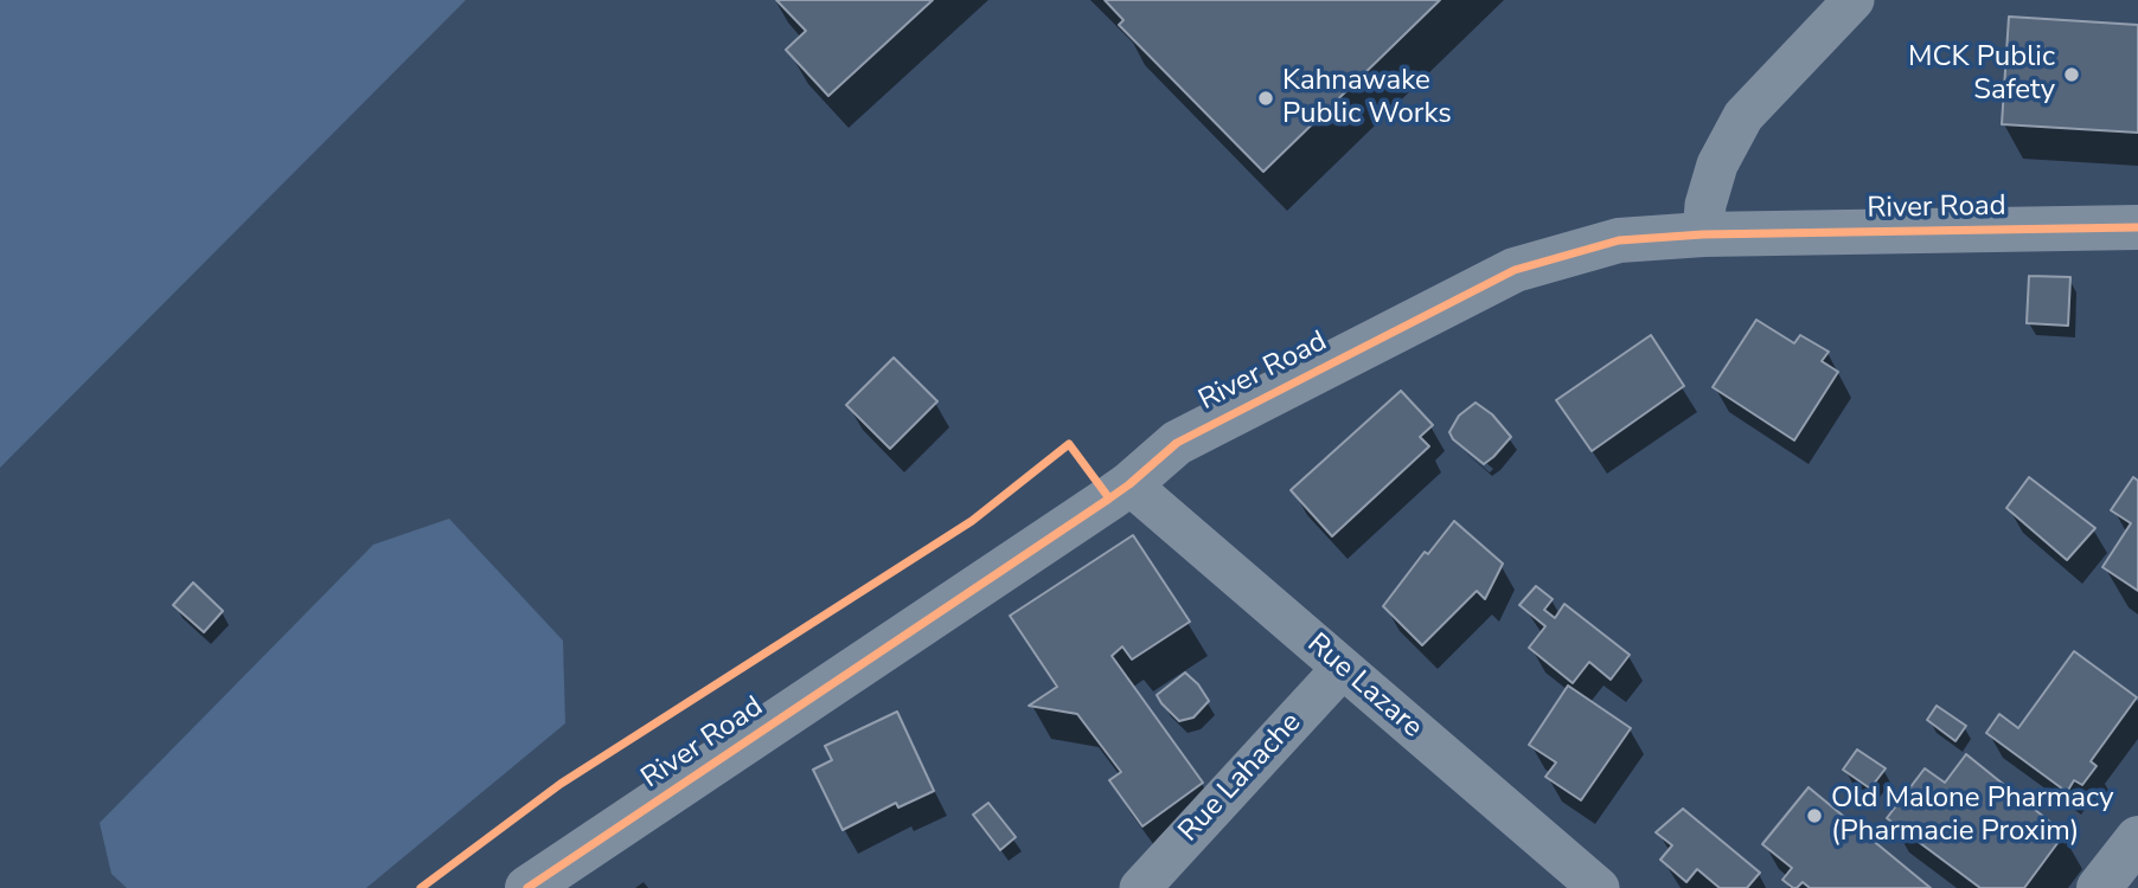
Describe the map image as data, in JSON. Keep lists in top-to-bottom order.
{
  "streets": {
    "street": ["River Road", "Rue Lazare", "Rue Lahache"]
  },
  "crossings": [
    ["River Road", "Rue Lazare"],
    ["Rue Lazare", "Rue Lahache"]
  ],
  "places": ["MCK Public Safety", "Kahnawake Public Works", "Old Malone Pharmacy (Pharmacie Proxim)"]
}
